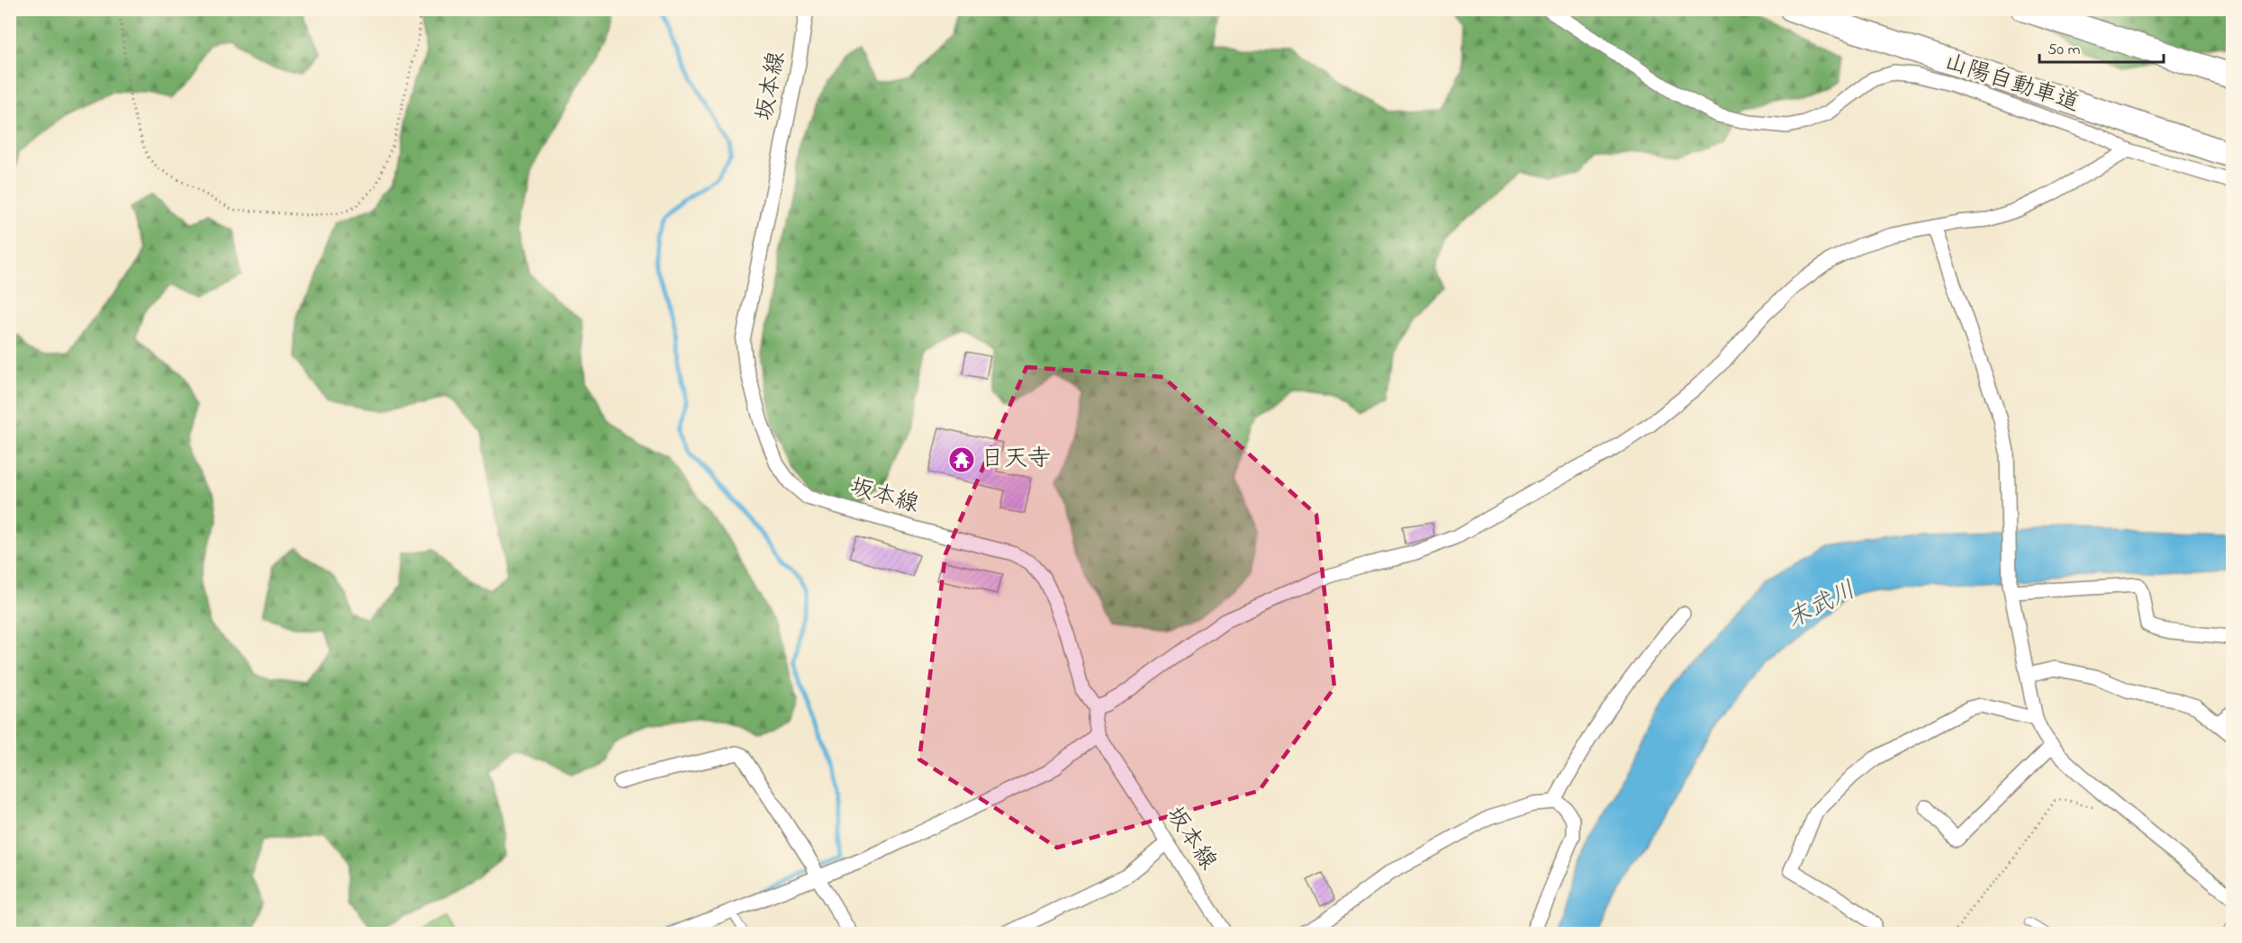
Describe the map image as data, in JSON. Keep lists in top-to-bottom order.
{
  "streets": {
    "highway": ["山陽自動車道"],
    "street": ["坂本線"]
  },
  "water": ["末武川"],
  "places": {
    "temple": ["日天寺"]
  },
  "scale_bar": "50 m"
}
